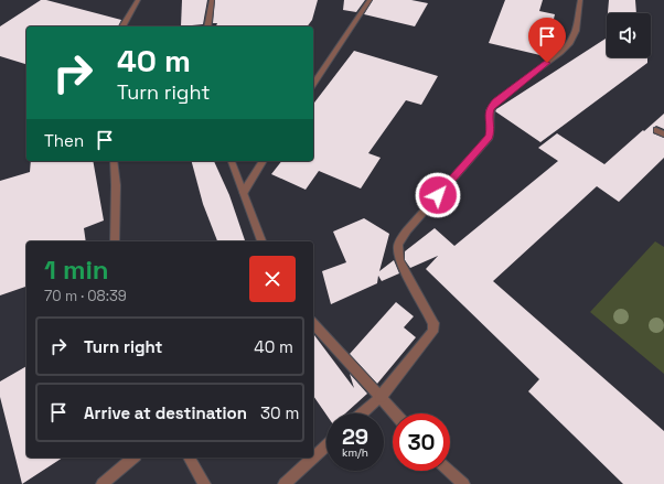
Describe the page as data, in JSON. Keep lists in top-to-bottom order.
{
  "page": {
    "turn": ["40 m", "Turn right"],
    "then": "Then",
    "heading": ["1 min", "70 m · 08:39"],
    "list": [
      {
        "name": "Turn right",
        "value": "40 m"
      },
      {
        "name": "Arrive at destination",
        "value": "30 m"
      }
    ],
    "speed": "29 km/h",
    "limit": "30"
  }
}
